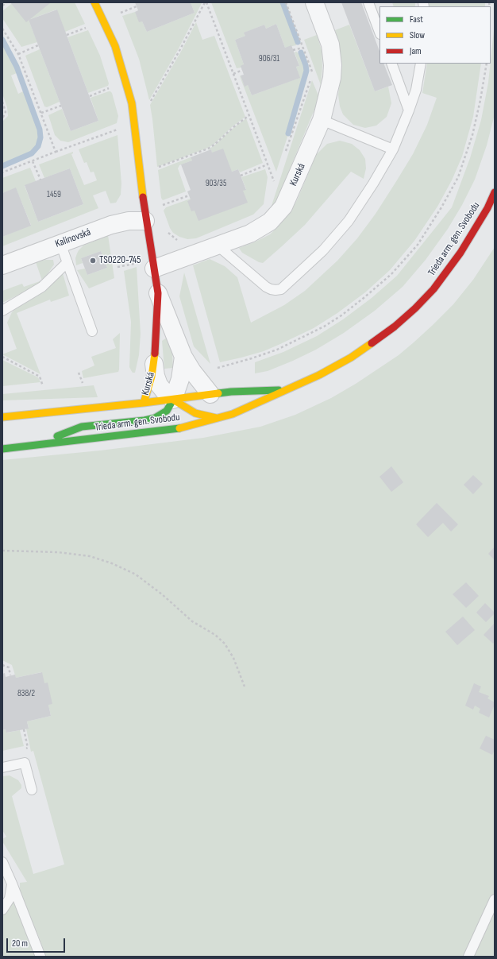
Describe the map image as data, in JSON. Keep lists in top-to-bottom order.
{
  "streets": {
    "street": ["Kurská", "Kalinovská", "Trieda arm. gen. Svobodu"]
  },
  "crossings": [
    ["Kurská", "Kalinovská"],
    ["Kurská", "Trieda arm. gen. Svobodu"]
  ],
  "places": ["TS0220-745"],
  "house_numbers": [
    "906/31",
    "903/35",
    "1459",
    "838/2"
  ],
  "legend": ["Fast", "Slow", "Jam"],
  "scale_bar": "20 m"
}
